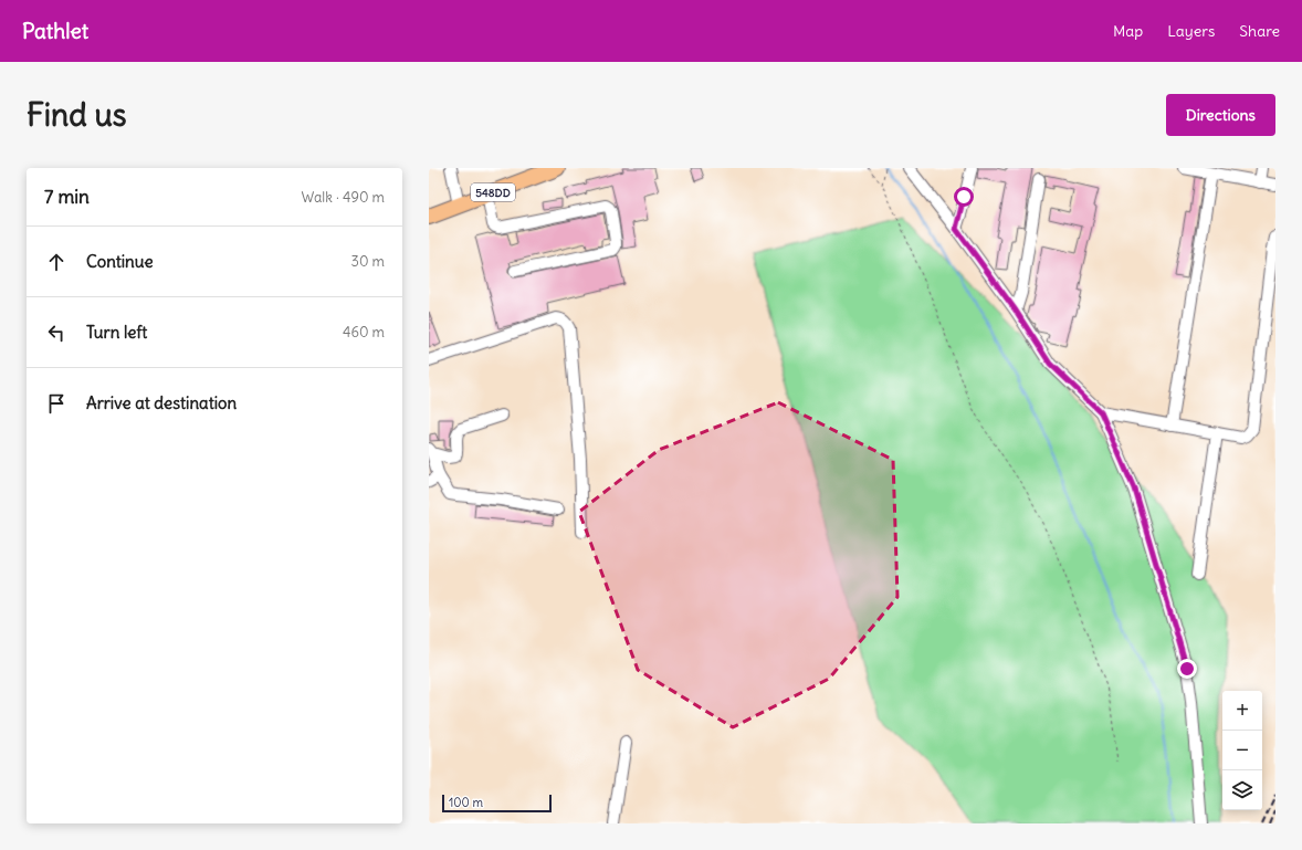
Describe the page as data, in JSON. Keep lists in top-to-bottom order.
{
  "streets": {
    "highway": ["548DD"]
  },
  "scale_bar": "100 m",
  "page": {
    "header": "Pathlet",
    "nav": ["Map", "Layers", "Share"],
    "buttons": "Directions",
    "title": "Find us",
    "heading": ["7 min", "Walk · 490 m"],
    "list": [
      ["Continue", "30 m"],
      ["Turn left", "460 m"],
      "Arrive at destination"
    ],
    "map_buttons": ["+", "−"],
    "scale": "100 m"
  }
}
